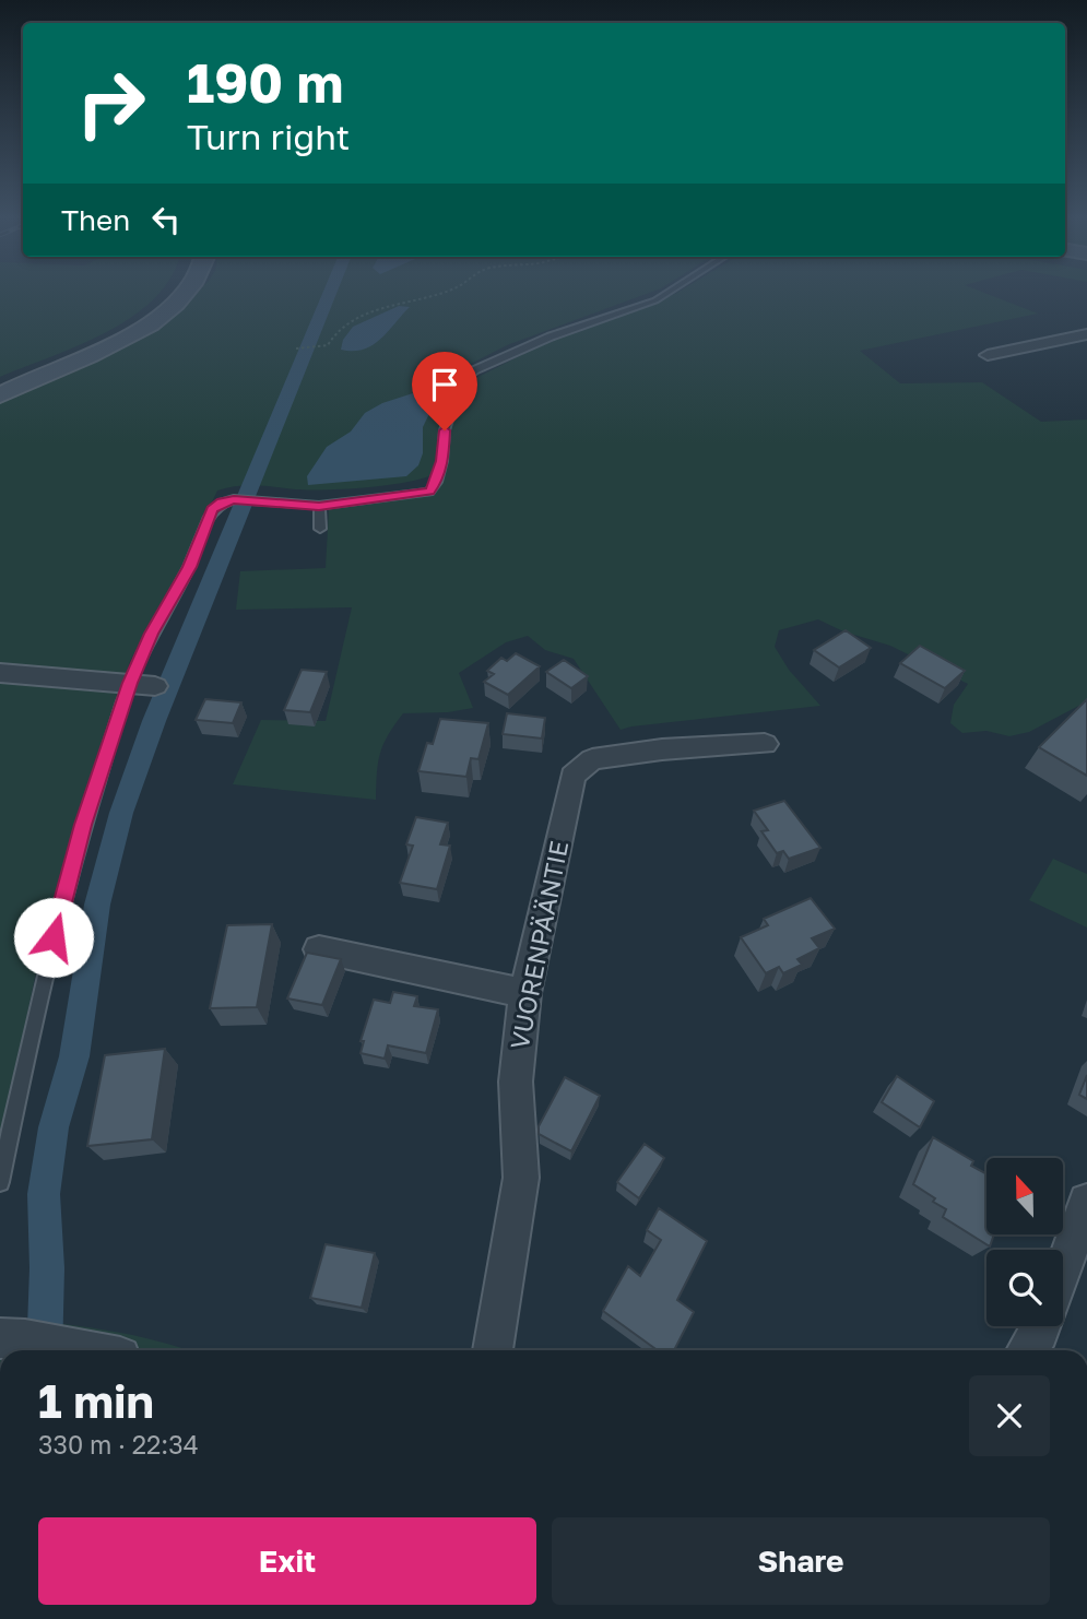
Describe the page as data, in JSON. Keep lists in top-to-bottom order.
{
  "streets": {
    "street": ["VUORENPÄÄNTIE"]
  },
  "north": "top",
  "page": {
    "turn": ["190 m", "Turn right"],
    "then": "Then",
    "heading": ["1 min", "330 m · 22:34"],
    "buttons": ["Exit", "Share"]
  }
}
